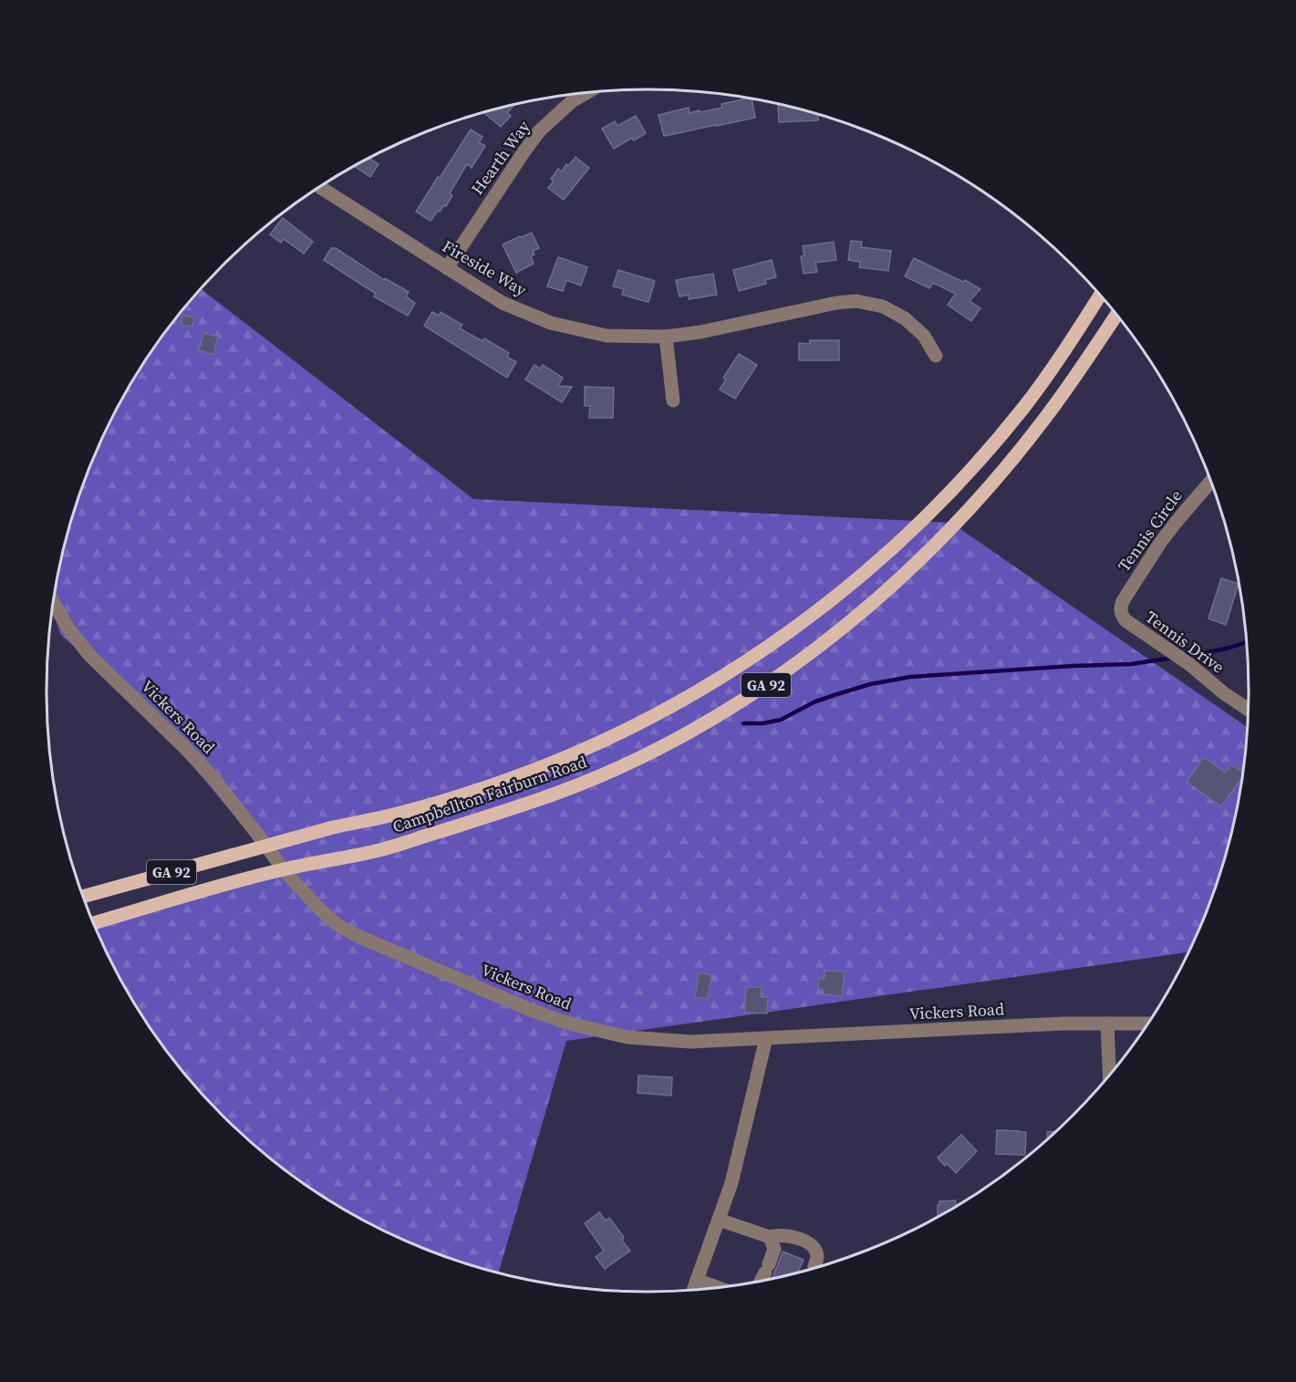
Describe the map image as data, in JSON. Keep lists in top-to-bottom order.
{
  "streets": {
    "main road": ["GA 92", "Campbellton Fairburn Road"],
    "street": [
      "Hearth Way",
      "Fireside Way",
      "Tennis Circle",
      "Tennis Drive",
      "Vickers Road"
    ]
  },
  "crossings": [
    ["Hearth Way", "Fireside Way"],
    ["Tennis Circle", "Tennis Drive"],
    ["Vickers Road", "Campbellton Fairburn Road"]
  ]
}
